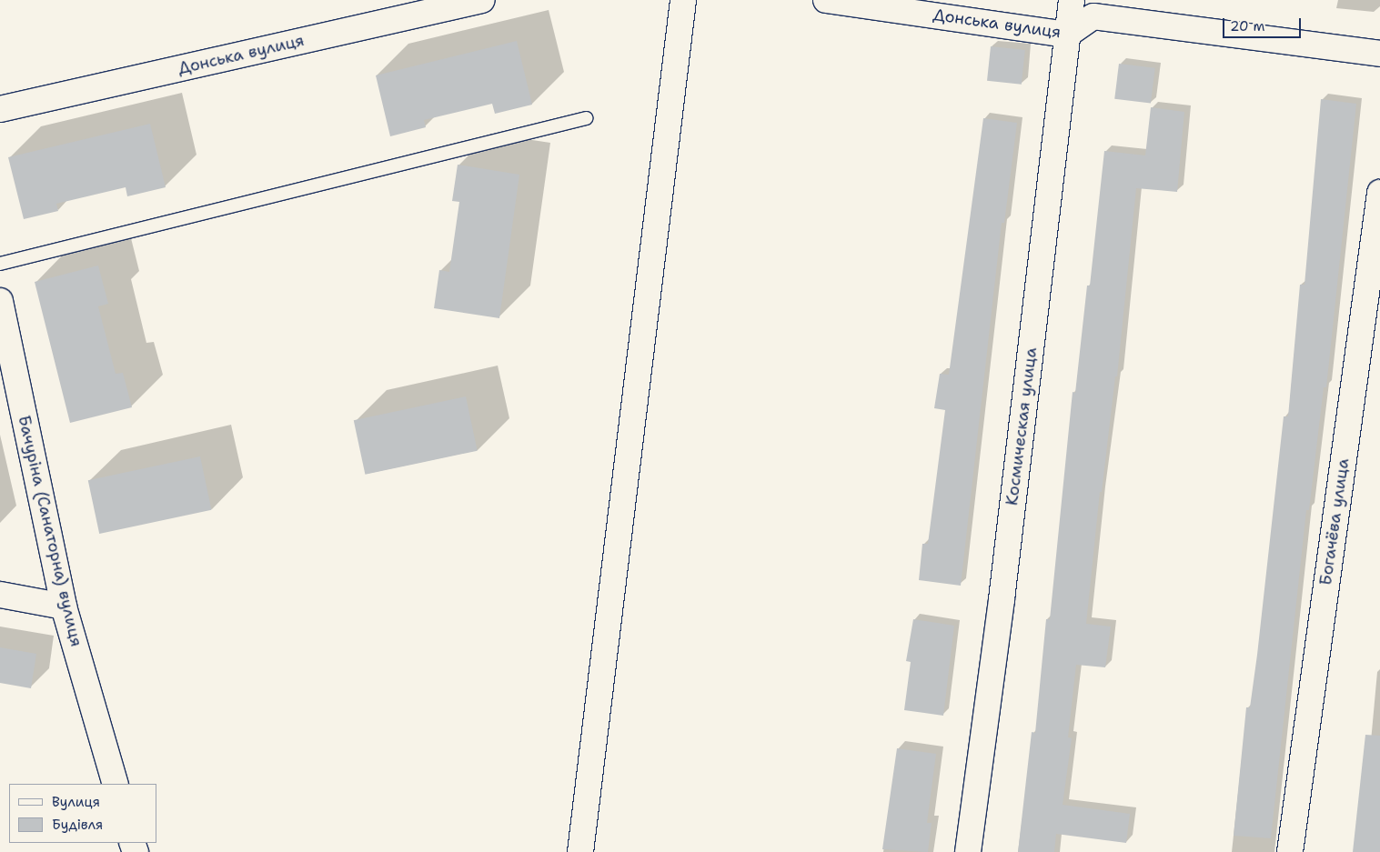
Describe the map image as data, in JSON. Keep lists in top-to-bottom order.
{
  "streets": {
    "street": [
      "Донська вулиця",
      "Космическая улица",
      "Богачёва улица",
      "Бачуріна (Санаторна) вулиця"
    ]
  },
  "crossings": [
    ["Донська вулиця", "Космическая улица"]
  ],
  "legend": ["Вулиця", "Будівля"],
  "scale_bar": "20 m"
}
